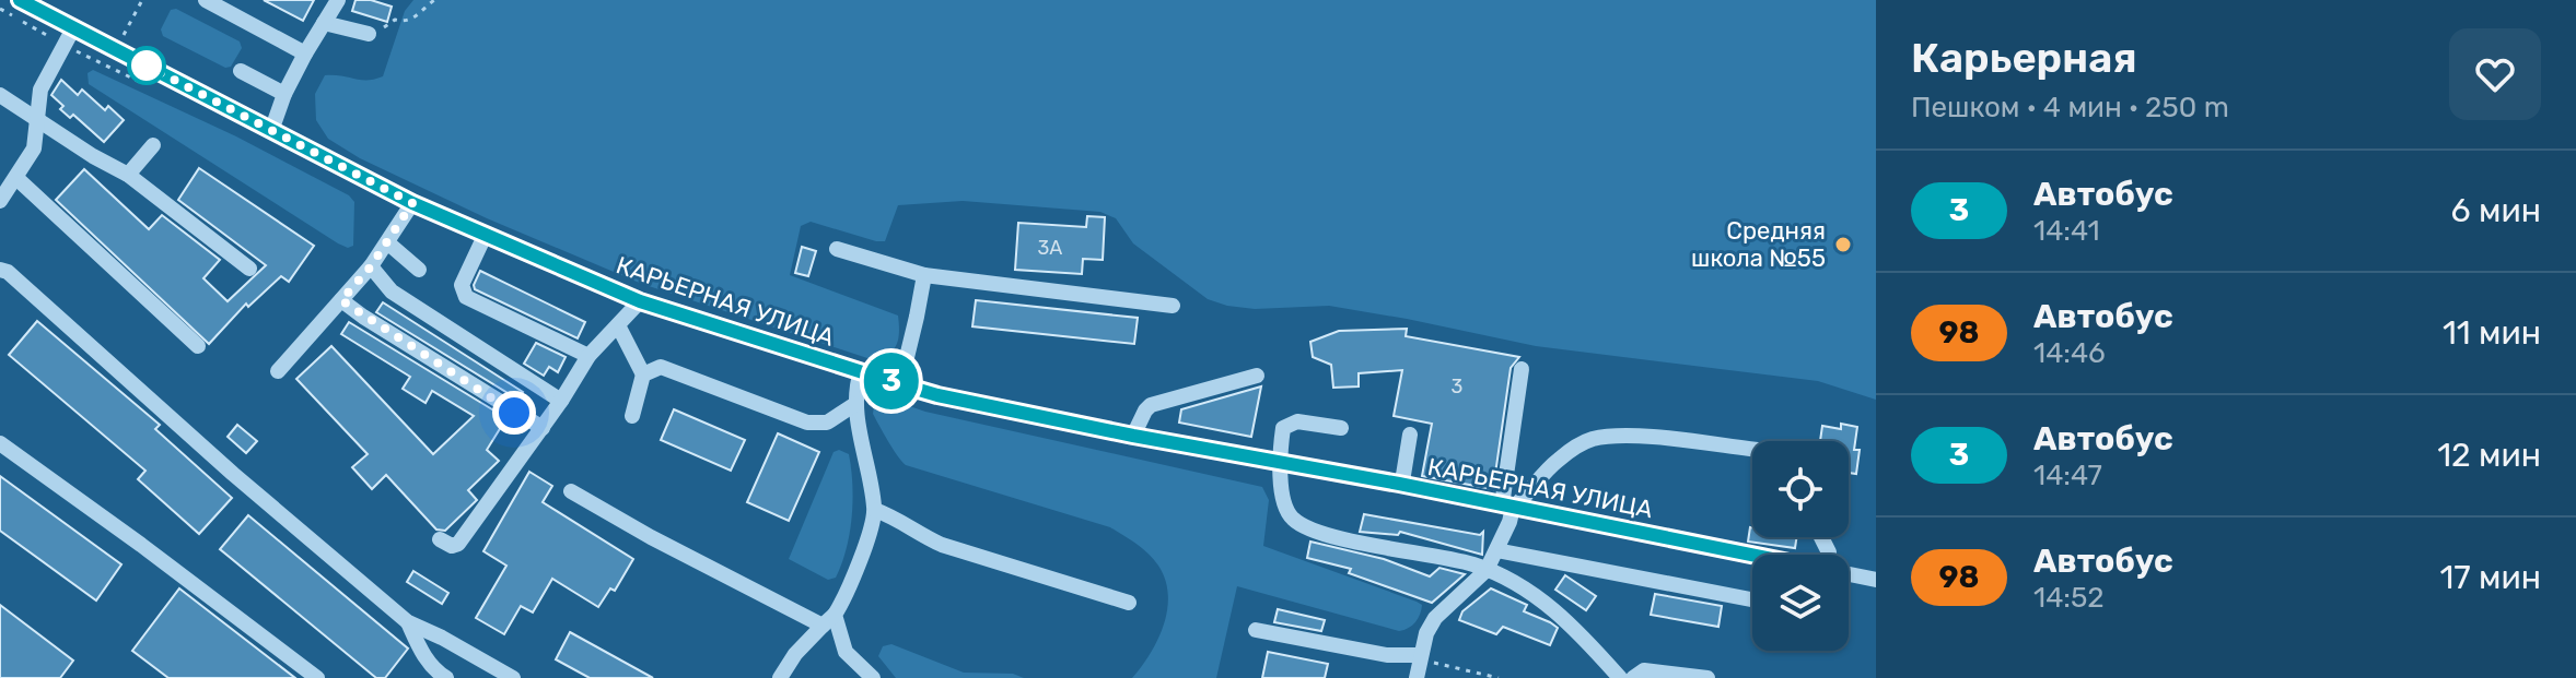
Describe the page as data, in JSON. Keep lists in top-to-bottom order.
{
  "streets": {
    "street": ["КАРЬЕРНАЯ УЛИЦА"]
  },
  "places": ["Средняя школа №55"],
  "lines": ["bus line 3"],
  "house_numbers": ["3А", "3"],
  "page": {
    "on_map": "3",
    "heading": ["Карьерная", "Пешком · 4 мин · 250 m"],
    "list": [
      {
        "mark": "3",
        "name": "Автобус",
        "note": "14:41",
        "value": "6 мин"
      },
      {
        "mark": "98",
        "name": "Автобус",
        "note": "14:46",
        "value": "11 мин"
      },
      {
        "mark": "3",
        "name": "Автобус",
        "note": "14:47",
        "value": "12 мин"
      },
      {
        "mark": "98",
        "name": "Автобус",
        "note": "14:52",
        "value": "17 мин"
      }
    ]
  }
}
